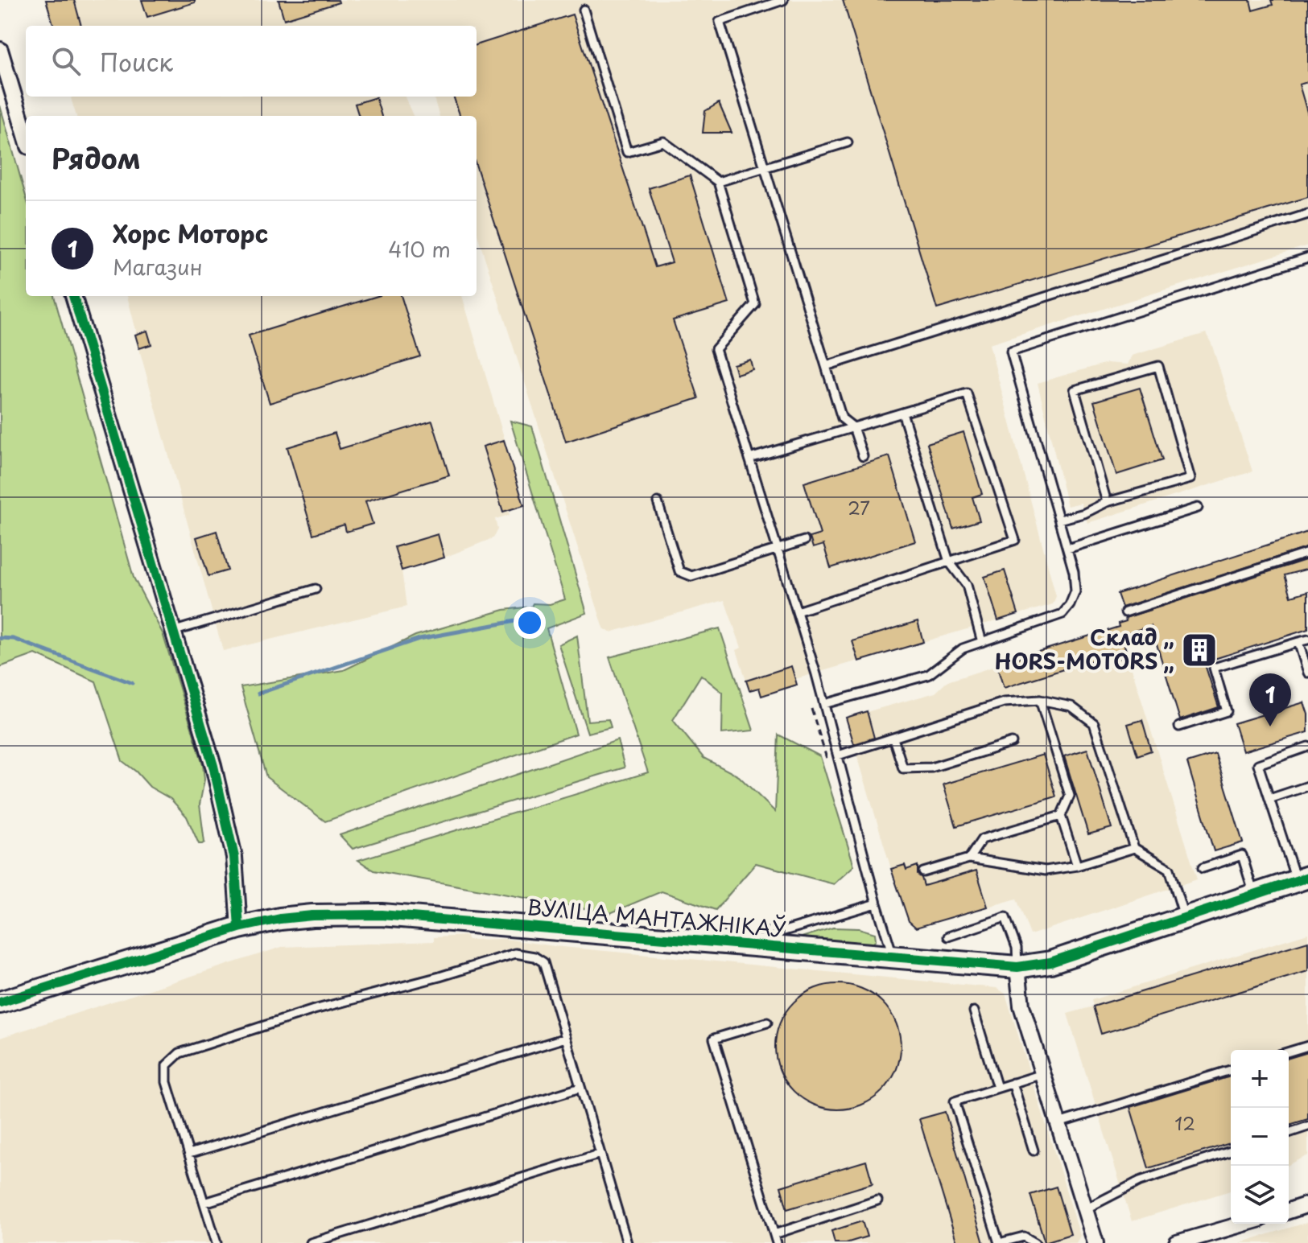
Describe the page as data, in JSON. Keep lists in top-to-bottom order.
{
  "streets": {
    "street": ["ВУЛІЦА МАНТАЖНІКАЎ"]
  },
  "places": {
    "building": ["Склад ,, HORS-MOTORS ,,"]
  },
  "house_numbers": ["27", "12"],
  "page": {
    "search": "Поиск",
    "heading": "Рядом",
    "list": [
      {
        "mark": "1",
        "name": "Хорс Моторс",
        "note": "Магазин",
        "value": "410 m"
      }
    ],
    "pins": "1",
    "map_buttons": ["+", "−"]
  }
}
